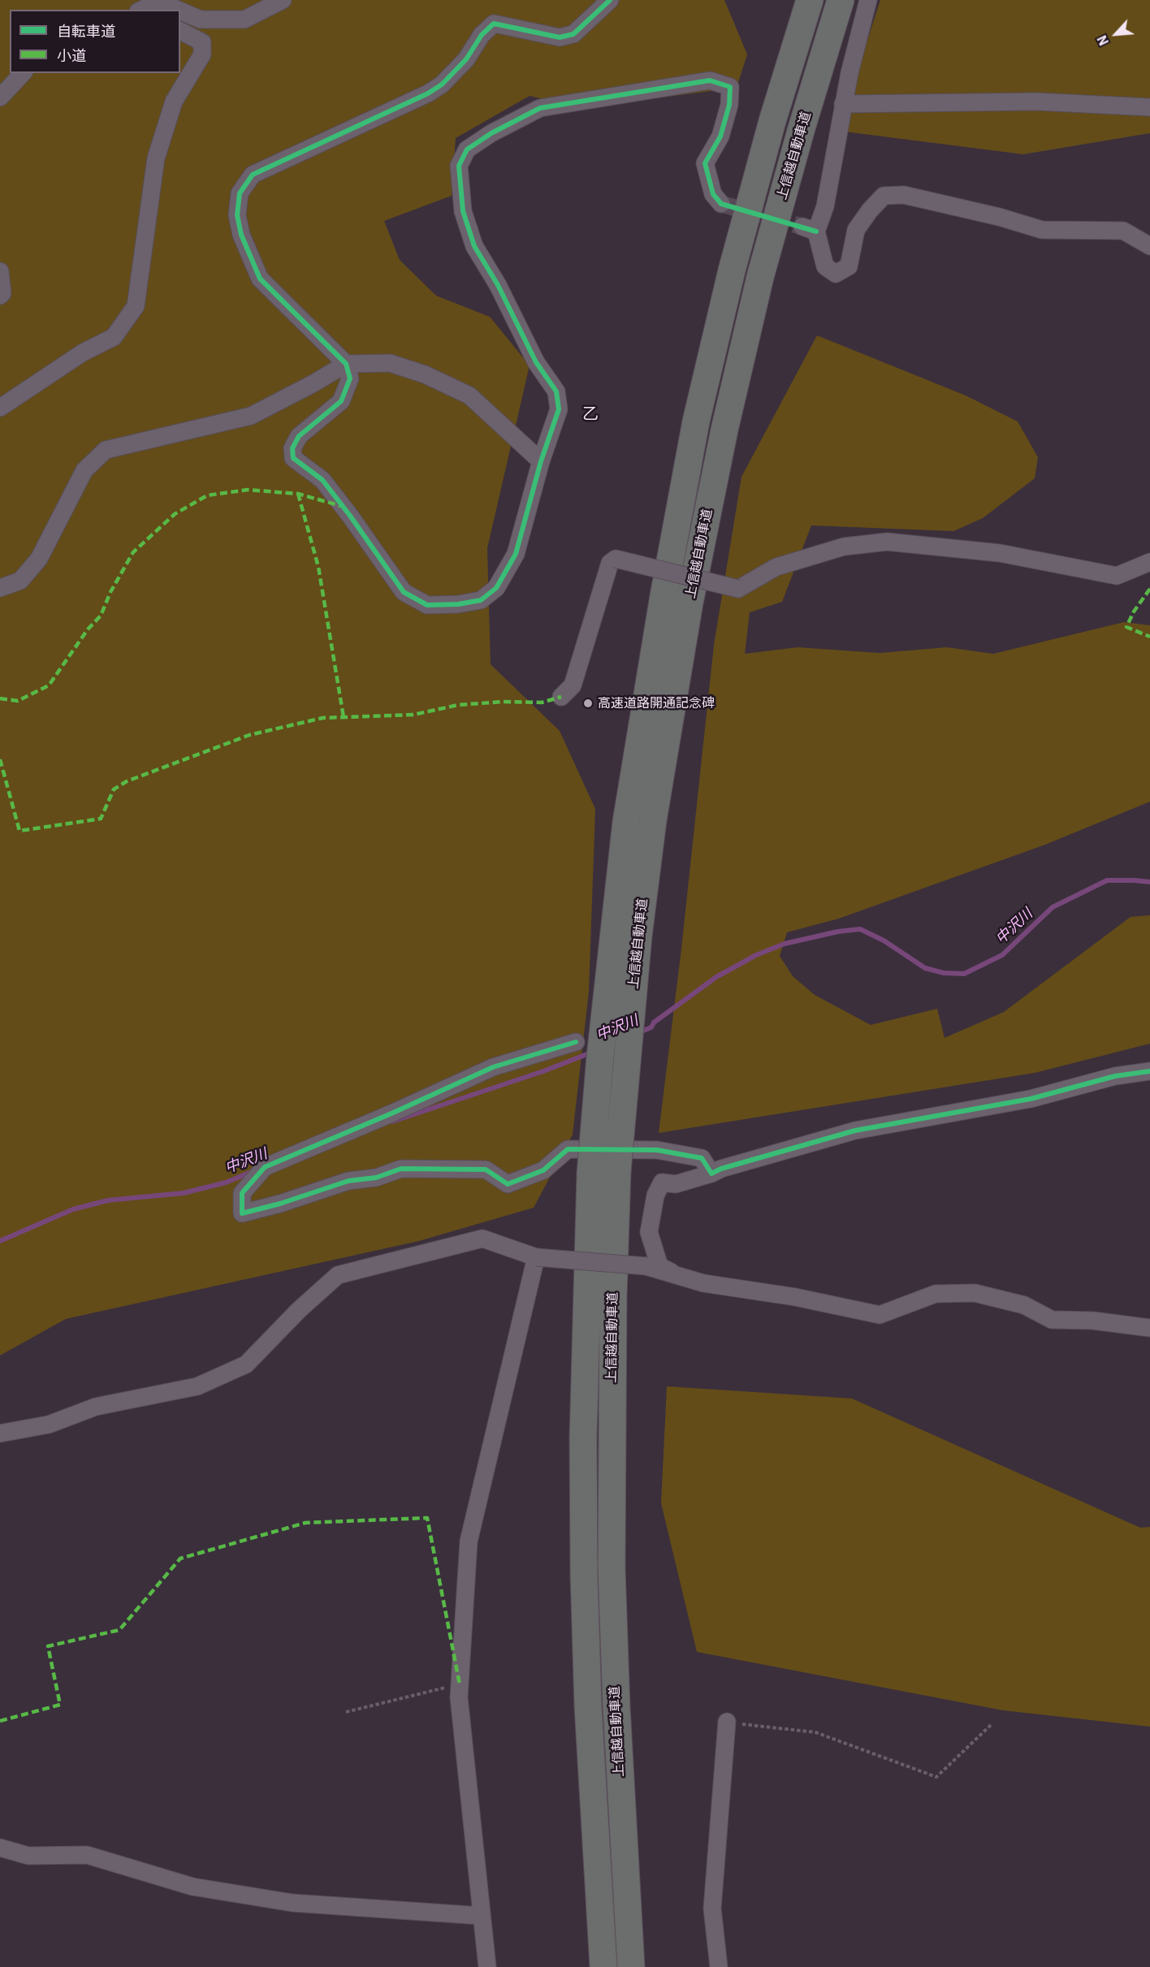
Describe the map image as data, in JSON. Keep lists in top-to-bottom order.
{
  "streets": {
    "highway": ["上信越自動車道"]
  },
  "districts": ["乙"],
  "water": ["中沢川"],
  "places": ["高速道路開通記念碑"],
  "legend": ["自転車道", "小道"],
  "north": "bottom left"
}
